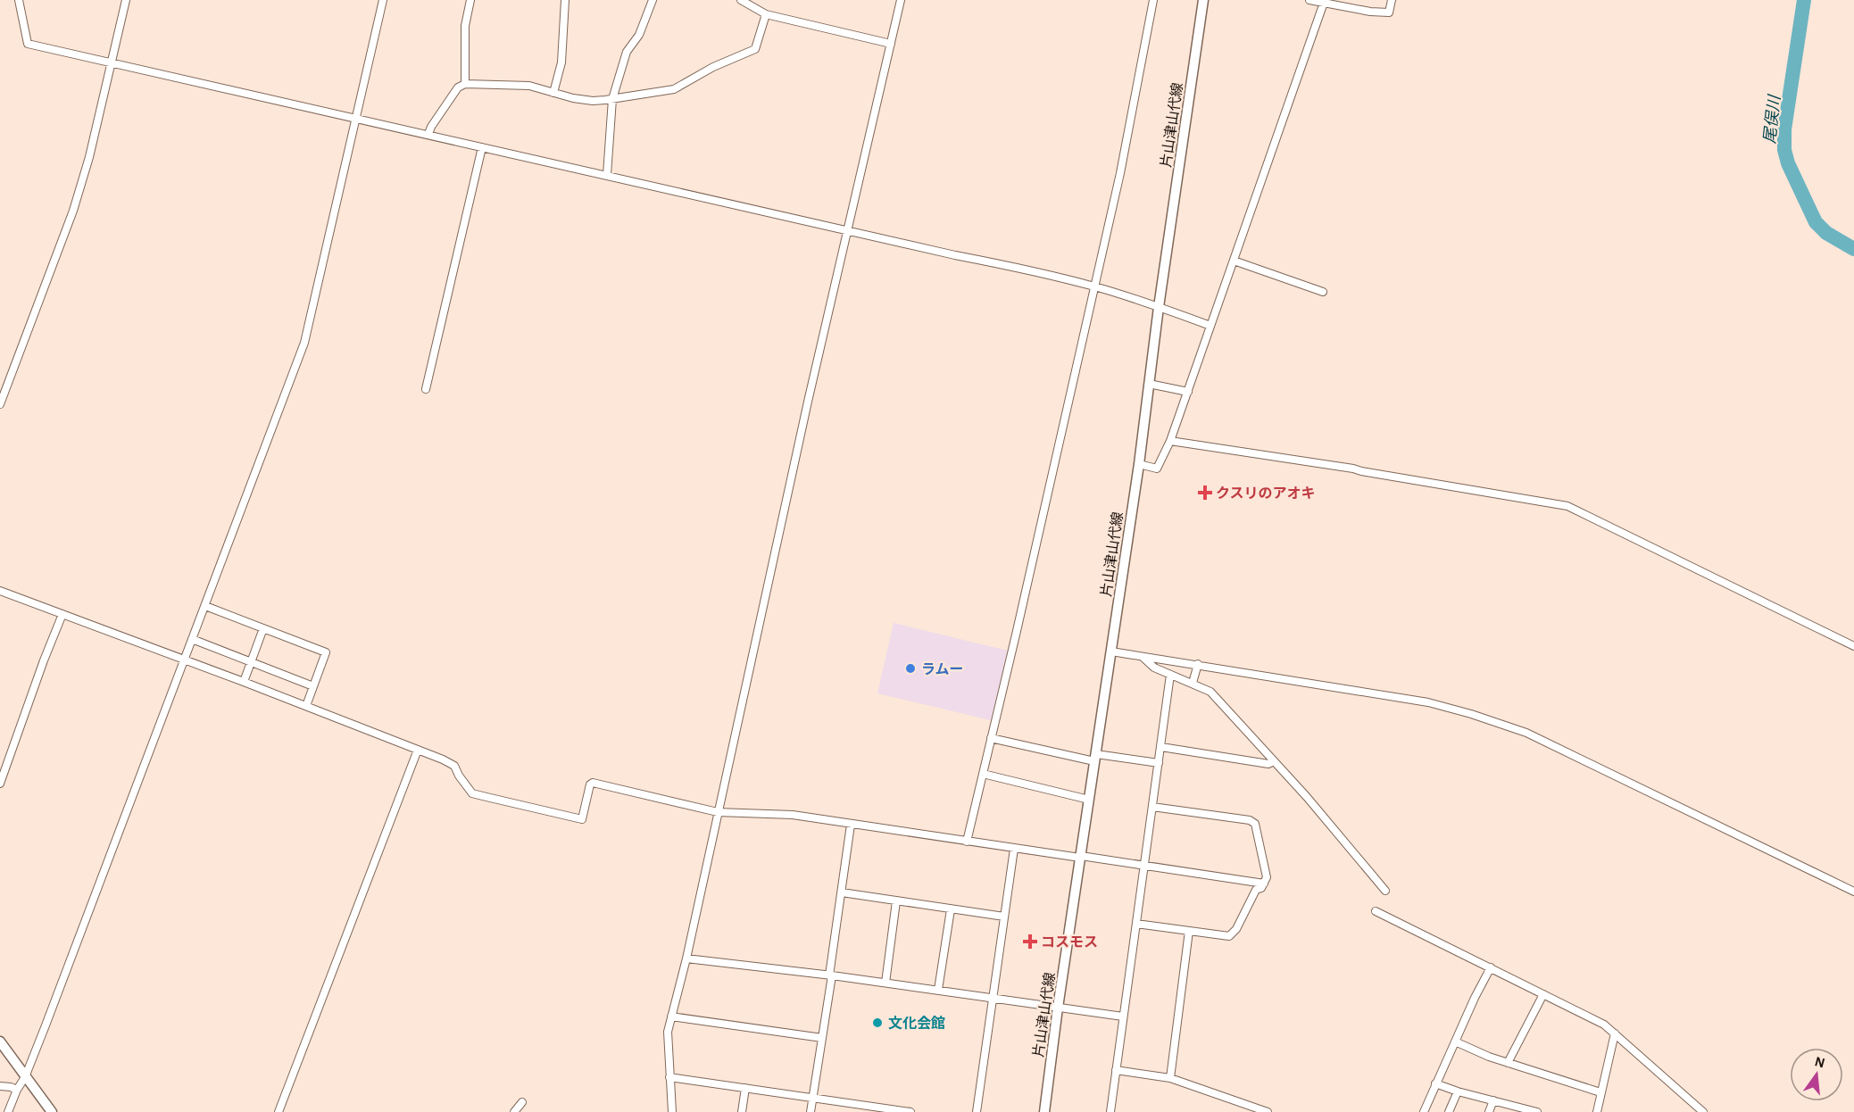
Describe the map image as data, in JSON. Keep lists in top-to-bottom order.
{
  "streets": {
    "main road": ["片山津山代線"]
  },
  "water": ["尾俣川"],
  "places": {
    "health": ["クスリのアオキ", "コスモス"],
    "other": ["ラムー", "文化会館"]
  },
  "north": "top"
}
